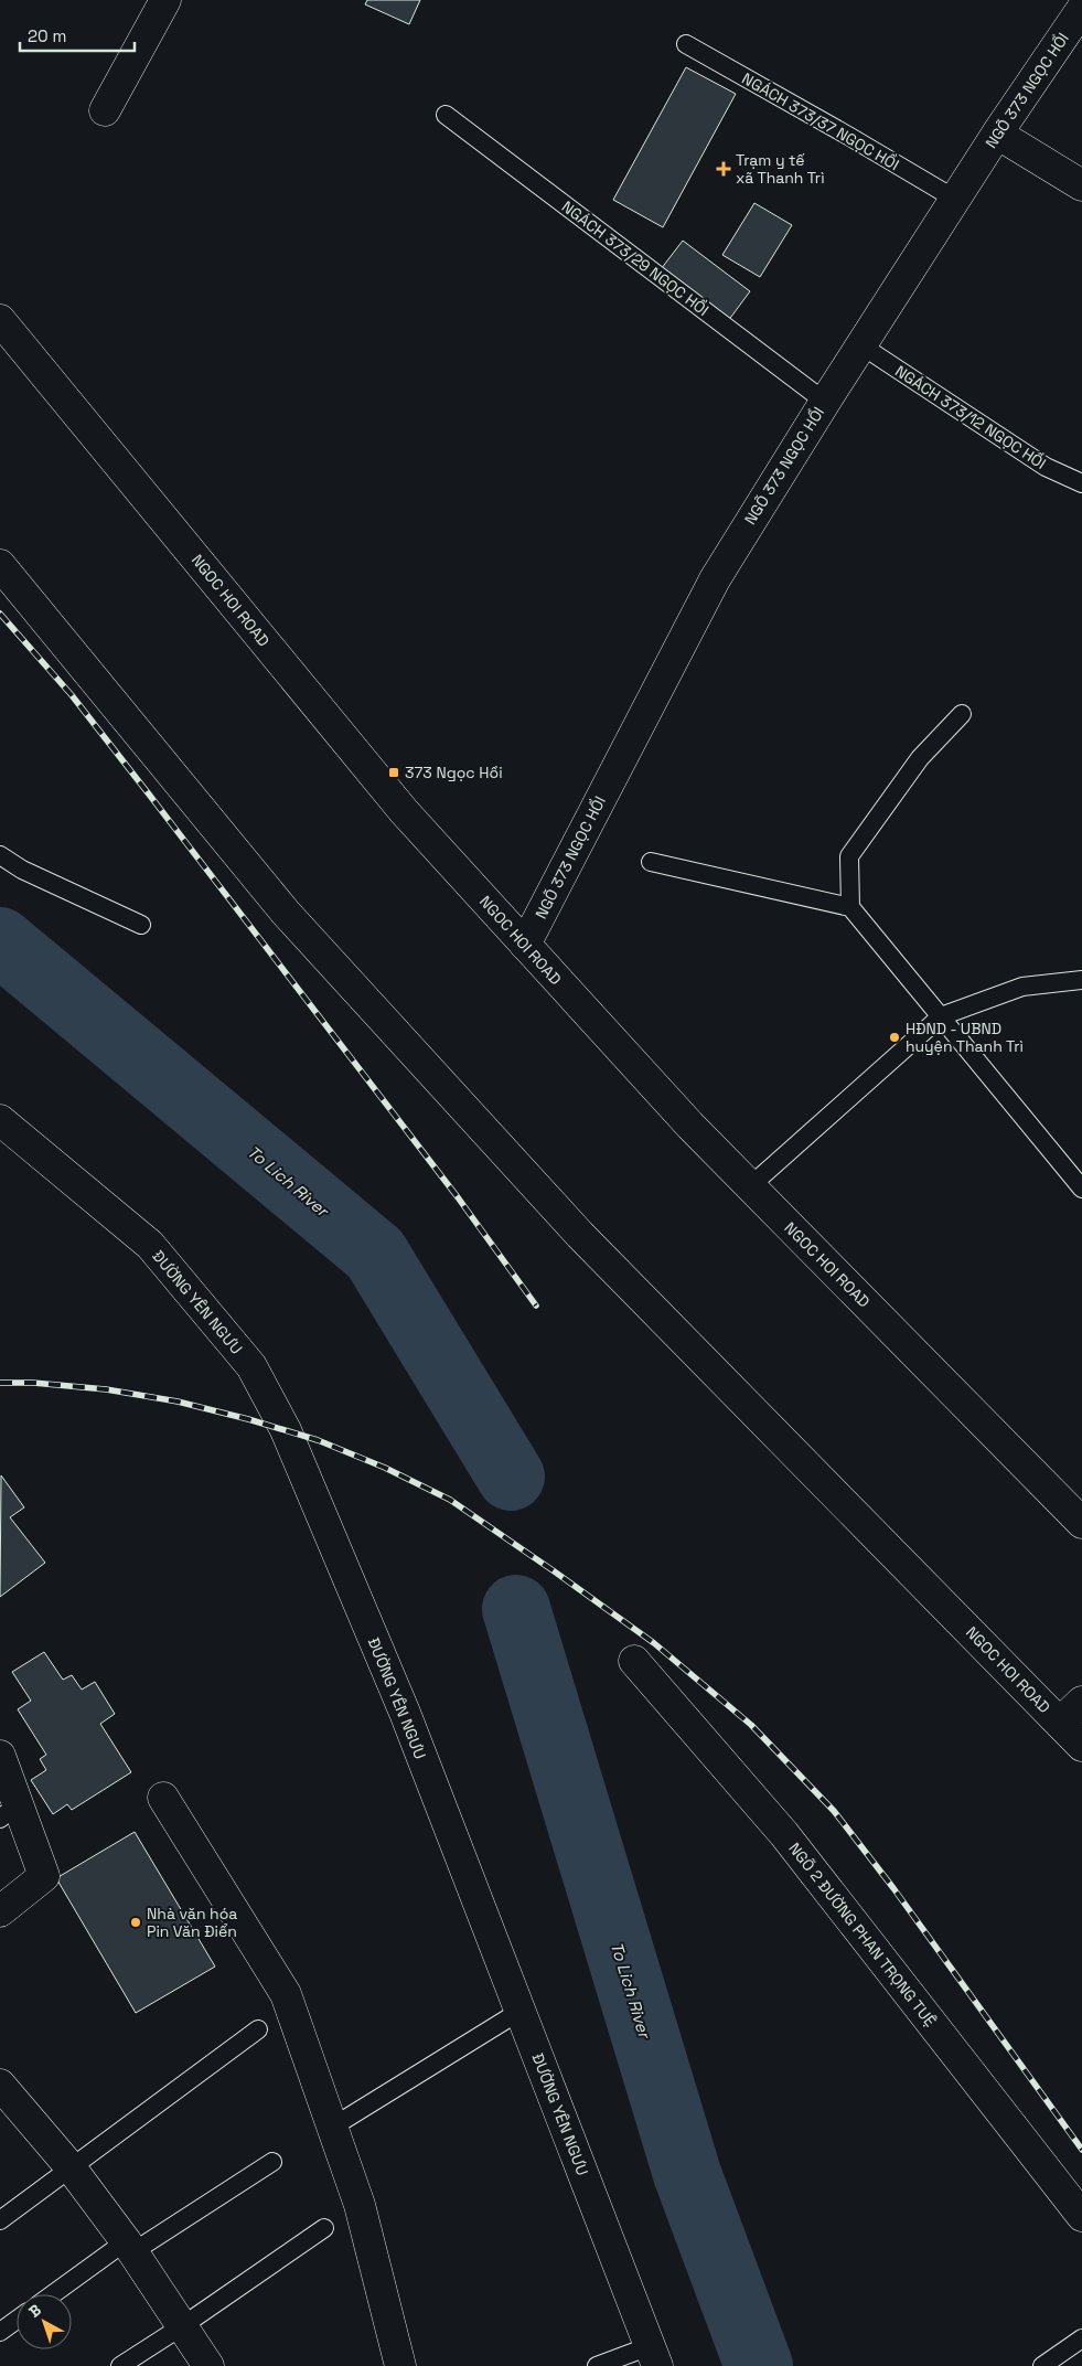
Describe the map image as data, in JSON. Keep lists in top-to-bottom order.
{
  "streets": {
    "main road": [
      "NGÕ 373 NGỌC HỒI",
      "NGOC HOI ROAD",
      "ĐƯỜNG YÊN NGƯU",
      "NGÕ 2 ĐƯỜNG PHAN TRỌNG TUỆ"
    ],
    "lane": ["NGÁCH 373/37 NGỌC HỒI", "NGÁCH 373/29 NGỌC HỒI", "NGÁCH 373/12 NGỌC HỒI"]
  },
  "crossings": [
    ["NGÕ 373 NGỌC HỒI", "NGÁCH 373/37 NGỌC HỒI"],
    ["NGÕ 373 NGỌC HỒI", "NGÁCH 373/29 NGỌC HỒI"],
    ["NGÕ 373 NGỌC HỒI", "NGÁCH 373/12 NGỌC HỒI"],
    ["NGÕ 373 NGỌC HỒI", "NGOC HOI ROAD"]
  ],
  "water": ["To Lich River"],
  "places": {
    "health": ["Trạm y tế xã Thanh Trì"],
    "transit": ["373 Ngọc Hồi"],
    "other": ["HĐND - UBND huyện Thanh Trì", "Nhà văn hóa Pin Văn Điển"]
  },
  "scale_bar": "20 m",
  "north": "top left"
}
